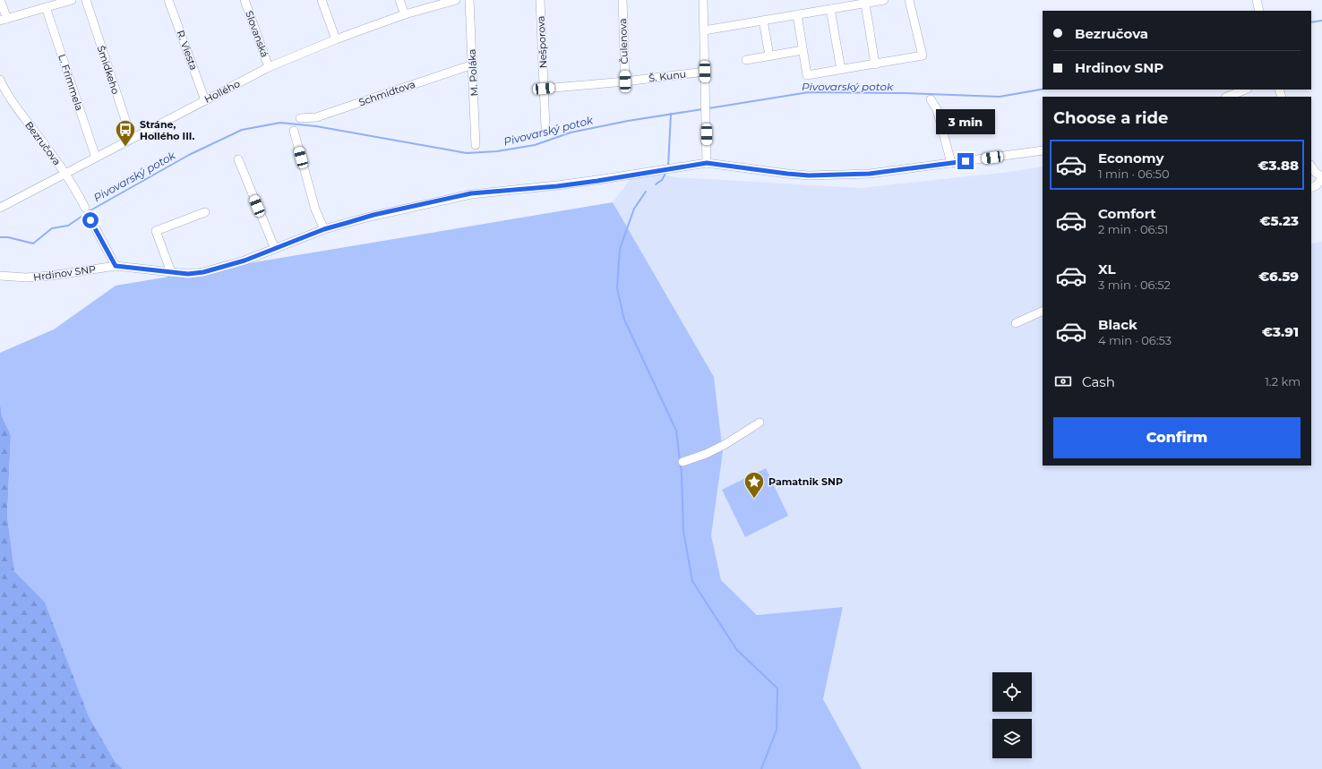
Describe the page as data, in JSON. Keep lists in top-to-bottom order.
{
  "streets": {
    "street": [
      "Slovanská",
      "Čulenova",
      "Nešporova",
      "R. Viesta",
      "Šmidkeho",
      "M. Poláka",
      "Š. Kunu",
      "L. Frimmela",
      "Hollého",
      "Schmidtova",
      "Bezručova",
      "Hrdinov SNP"
    ]
  },
  "crossings": [
    ["Slovanská", "Hollého"],
    ["Čulenova", "Š. Kunu"],
    ["Nešporova", "Š. Kunu"],
    ["R. Viesta", "Hollého"],
    ["Šmidkeho", "Hollého"],
    ["M. Poláka", "Schmidtova"],
    ["L. Frimmela", "Hollého"],
    ["Hollého", "Bezručova"],
    ["Bezručova", "Hrdinov SNP"]
  ],
  "water": ["Pivovarský potok"],
  "places": {
    "bus stop": ["Stráne, Hollého III."],
    "place": ["Pamatnik SNP"]
  },
  "page": {
    "banner": ["Bezručova", "Hrdinov SNP"],
    "heading": "Choose a ride",
    "bubble": "3 min",
    "list": [
      {
        "name": "Economy",
        "note": "1 min · 06:50",
        "value": "€3.88"
      },
      {
        "name": "Comfort",
        "note": "2 min · 06:51",
        "value": "€5.23"
      },
      {
        "name": "XL",
        "note": "3 min · 06:52",
        "value": "€6.59"
      },
      {
        "name": "Black",
        "note": "4 min · 06:53",
        "value": "€3.91"
      }
    ],
    "pay": ["Cash", "1.2 km"],
    "buttons": "Confirm"
  }
}
